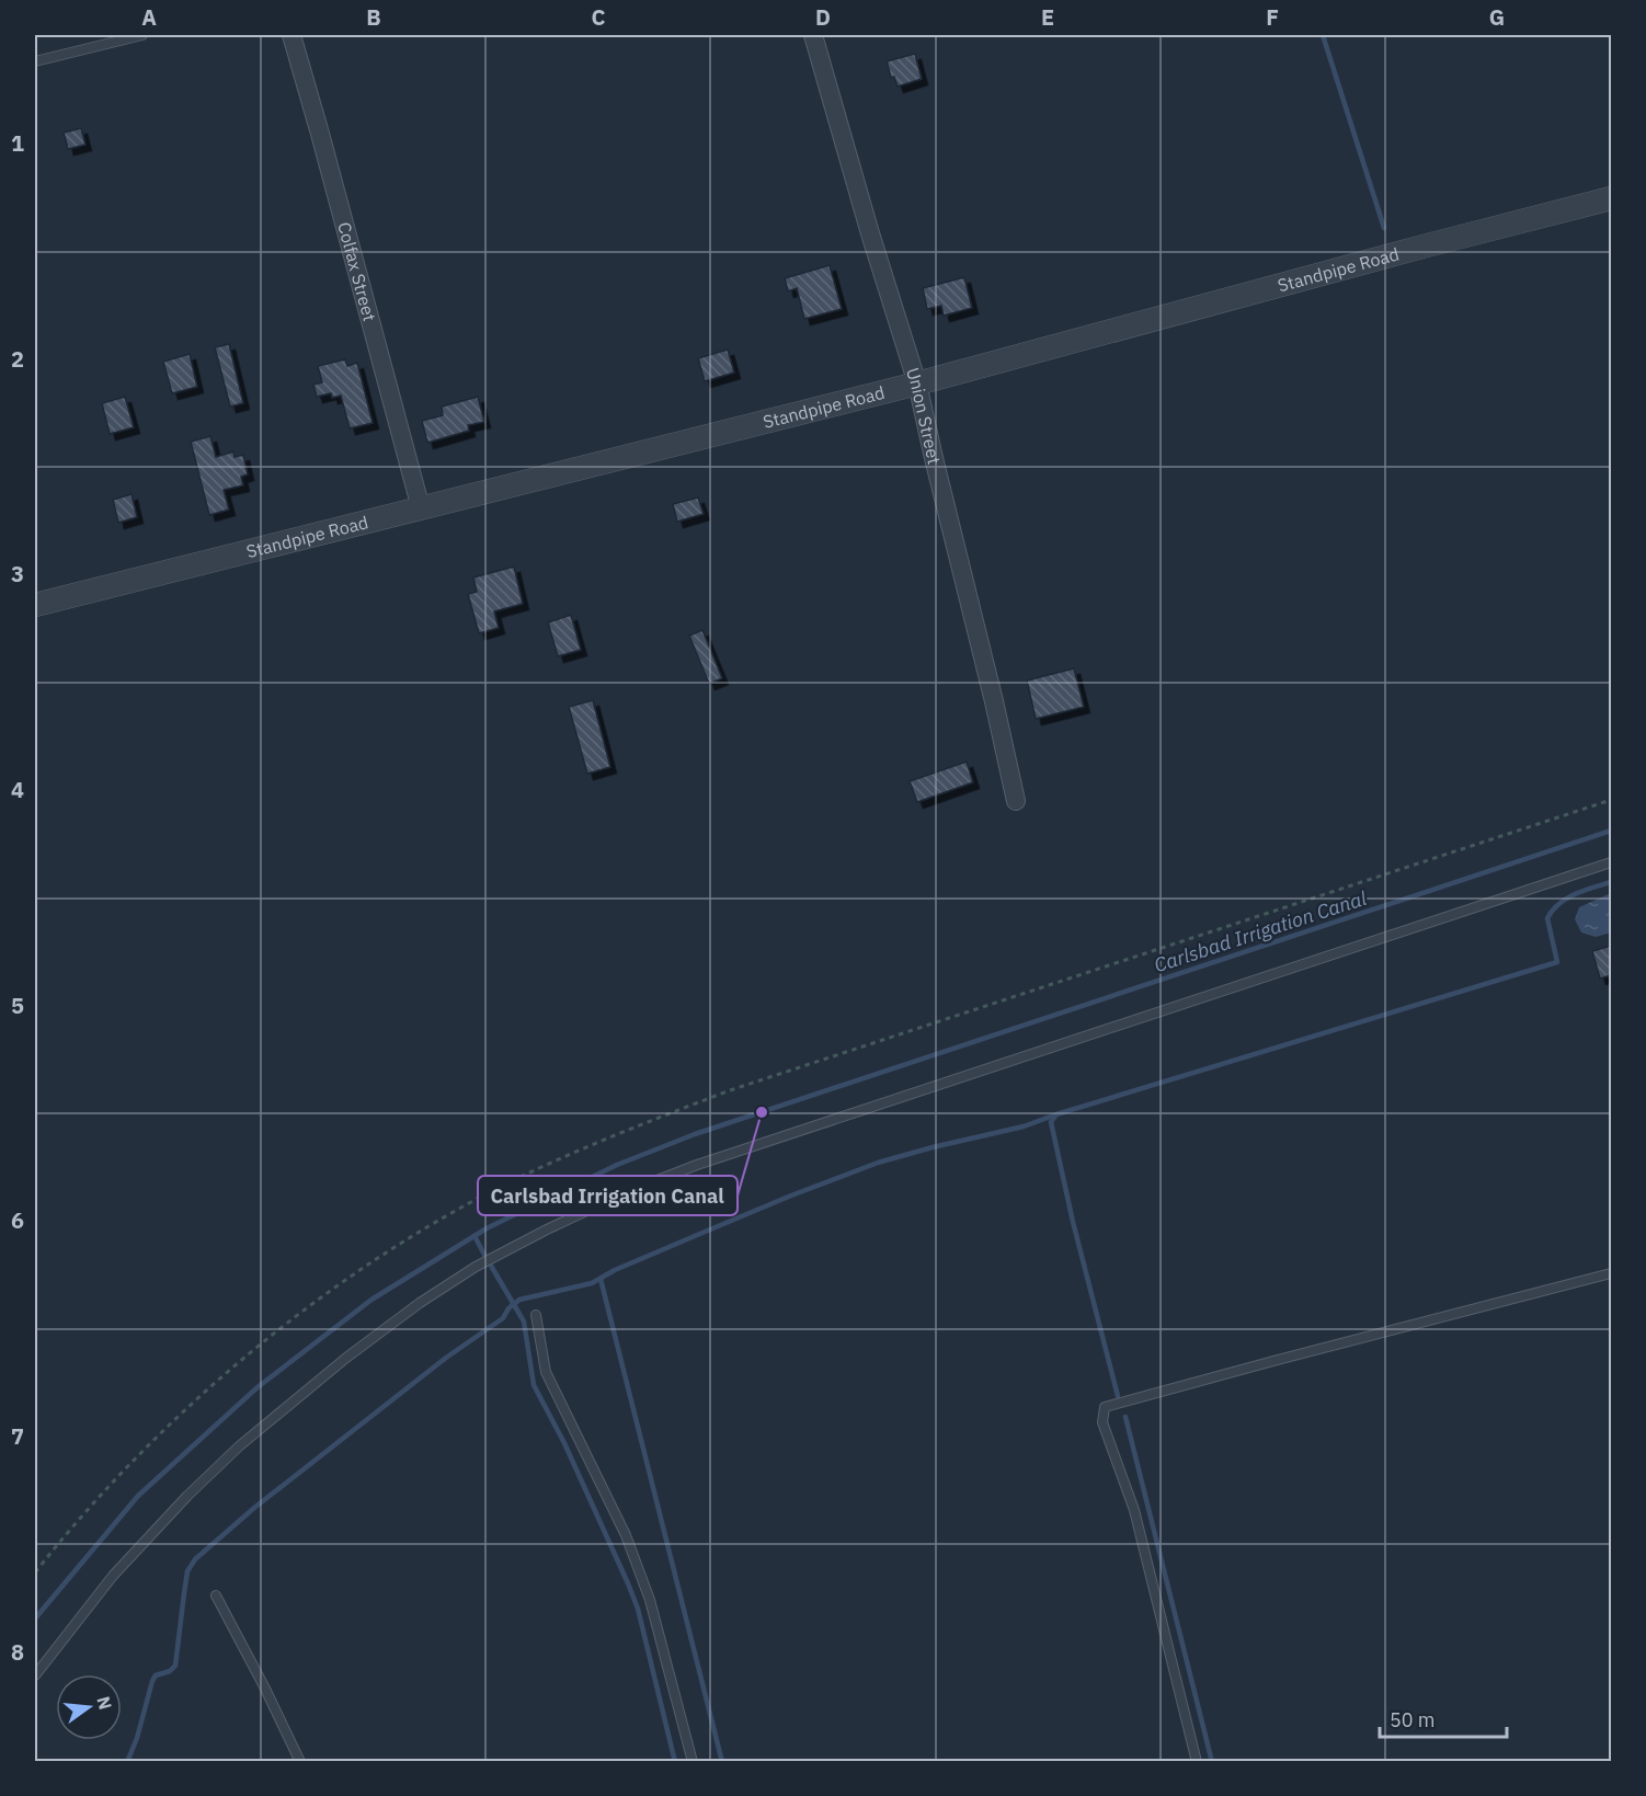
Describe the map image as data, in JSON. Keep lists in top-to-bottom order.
{
  "streets": {
    "street": ["Standpipe Road", "Colfax Street", "Union Street"]
  },
  "crossings": [
    ["Standpipe Road", "Colfax Street"],
    ["Standpipe Road", "Union Street"]
  ],
  "water": ["Carlsbad Irrigation Canal"],
  "places": ["Carlsbad Irrigation Canal"],
  "scale_bar": "50 m",
  "north": "right",
  "grid": {
    "columns": [
      "A",
      "B",
      "C",
      "D",
      "E",
      "F",
      "G"
    ],
    "rows": [
      "1",
      "2",
      "3",
      "4",
      "5",
      "6",
      "7",
      "8"
    ]
  }
}
